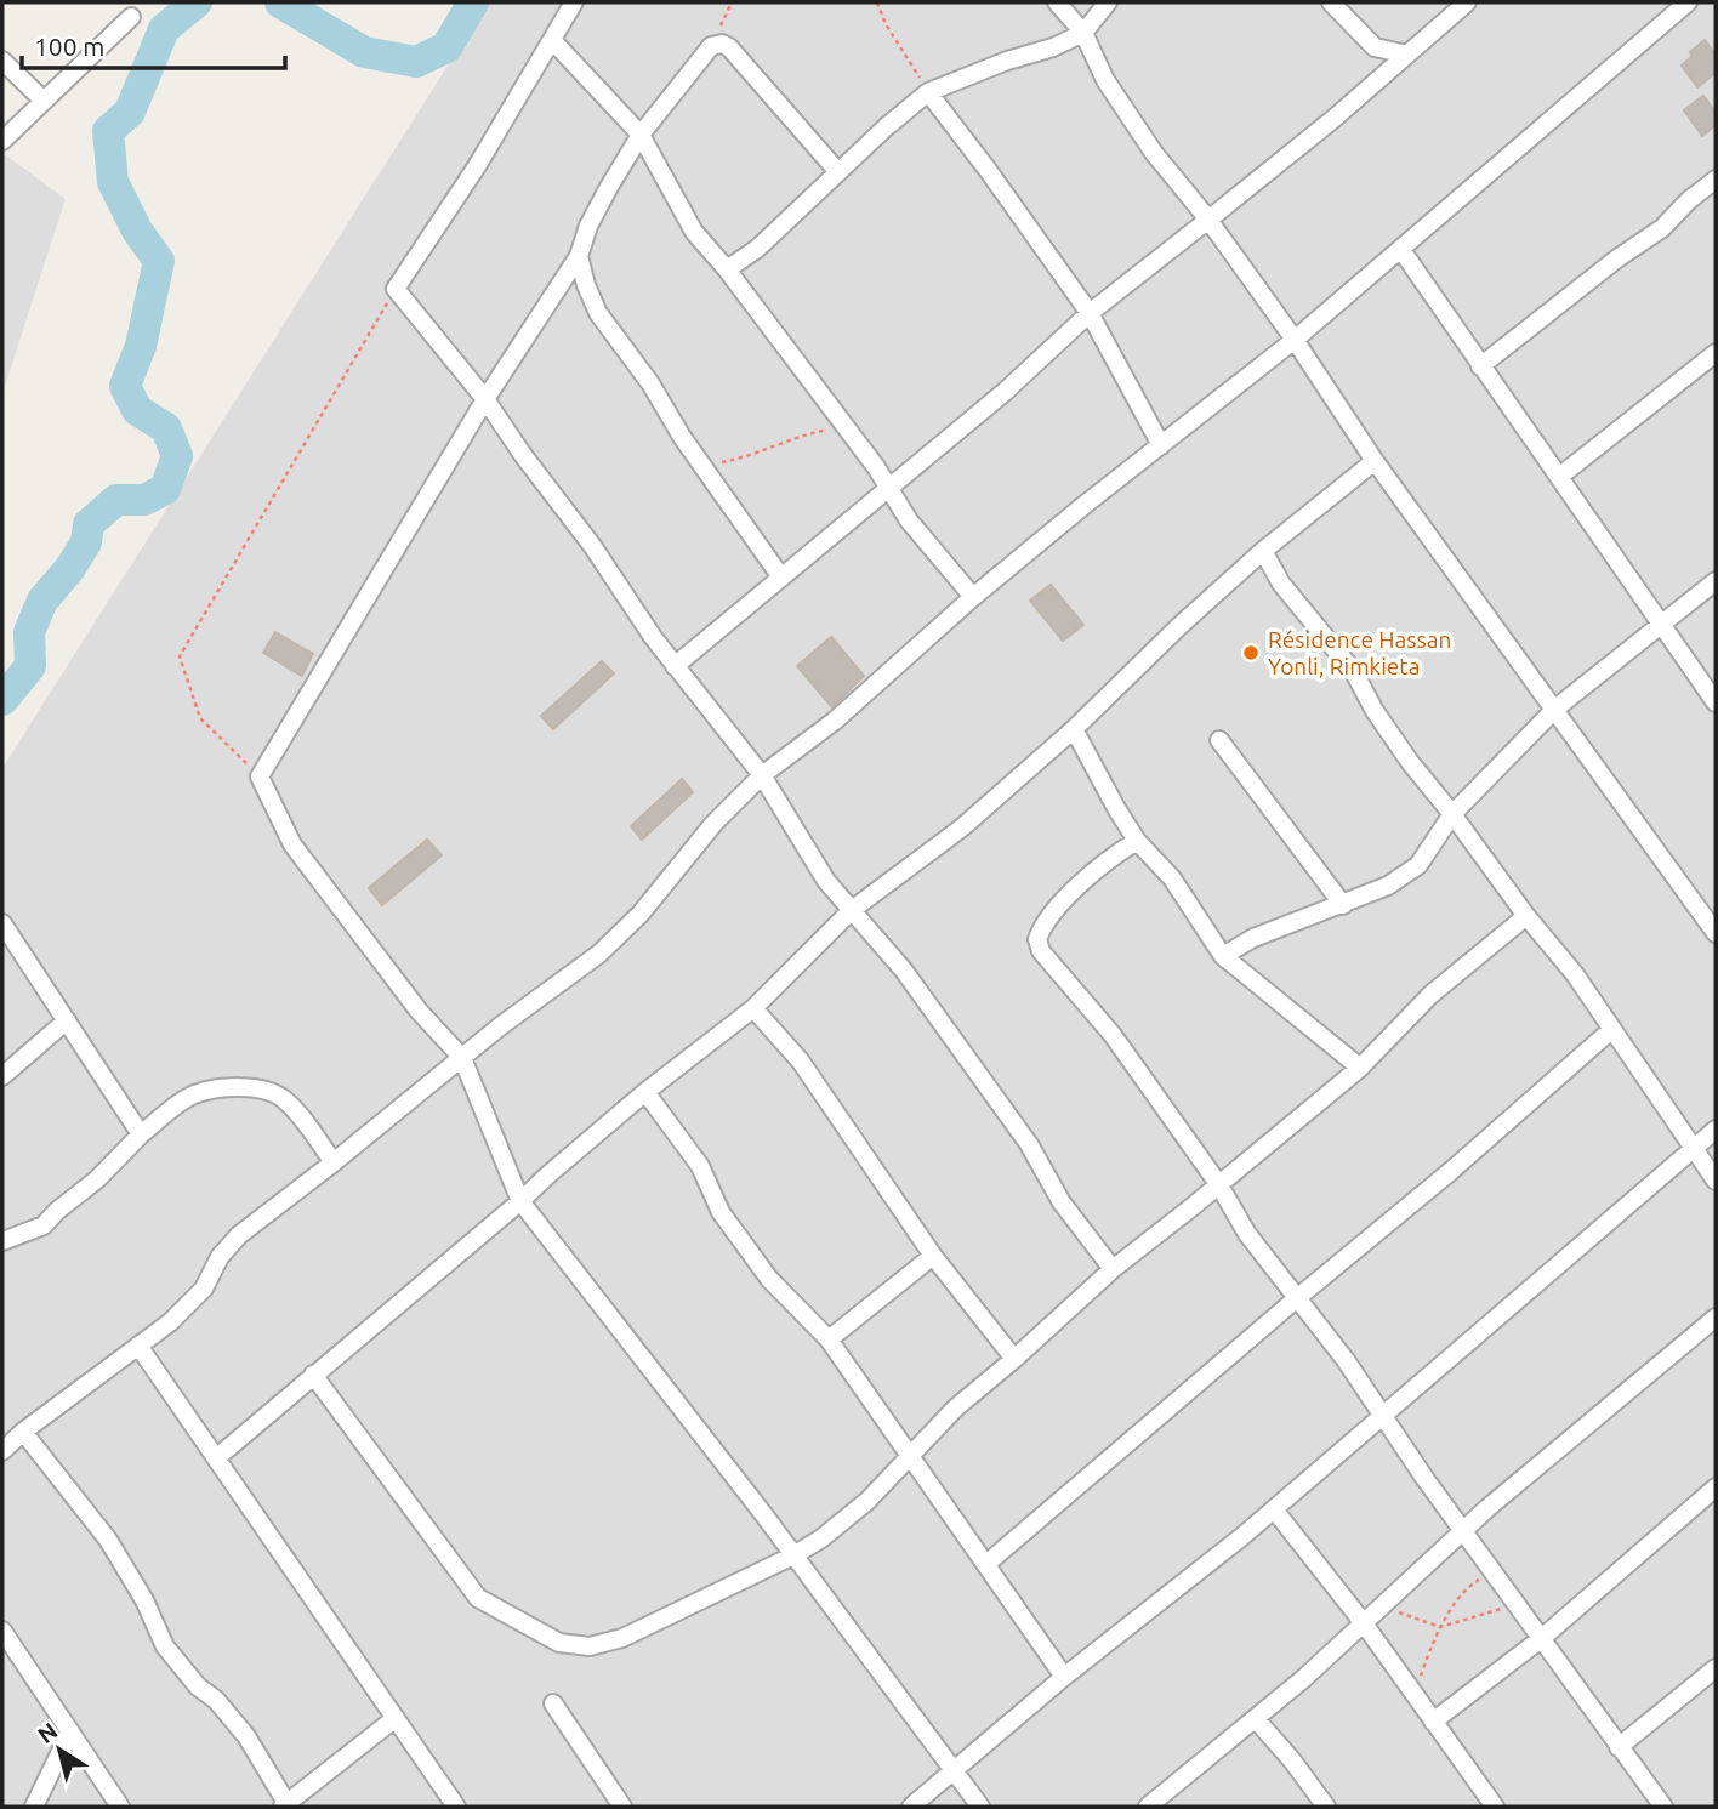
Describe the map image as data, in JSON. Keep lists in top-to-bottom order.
{
  "places": ["Résidence Hassan Yonli, Rimkieta"],
  "scale_bar": "100 m",
  "north": "top left"
}
